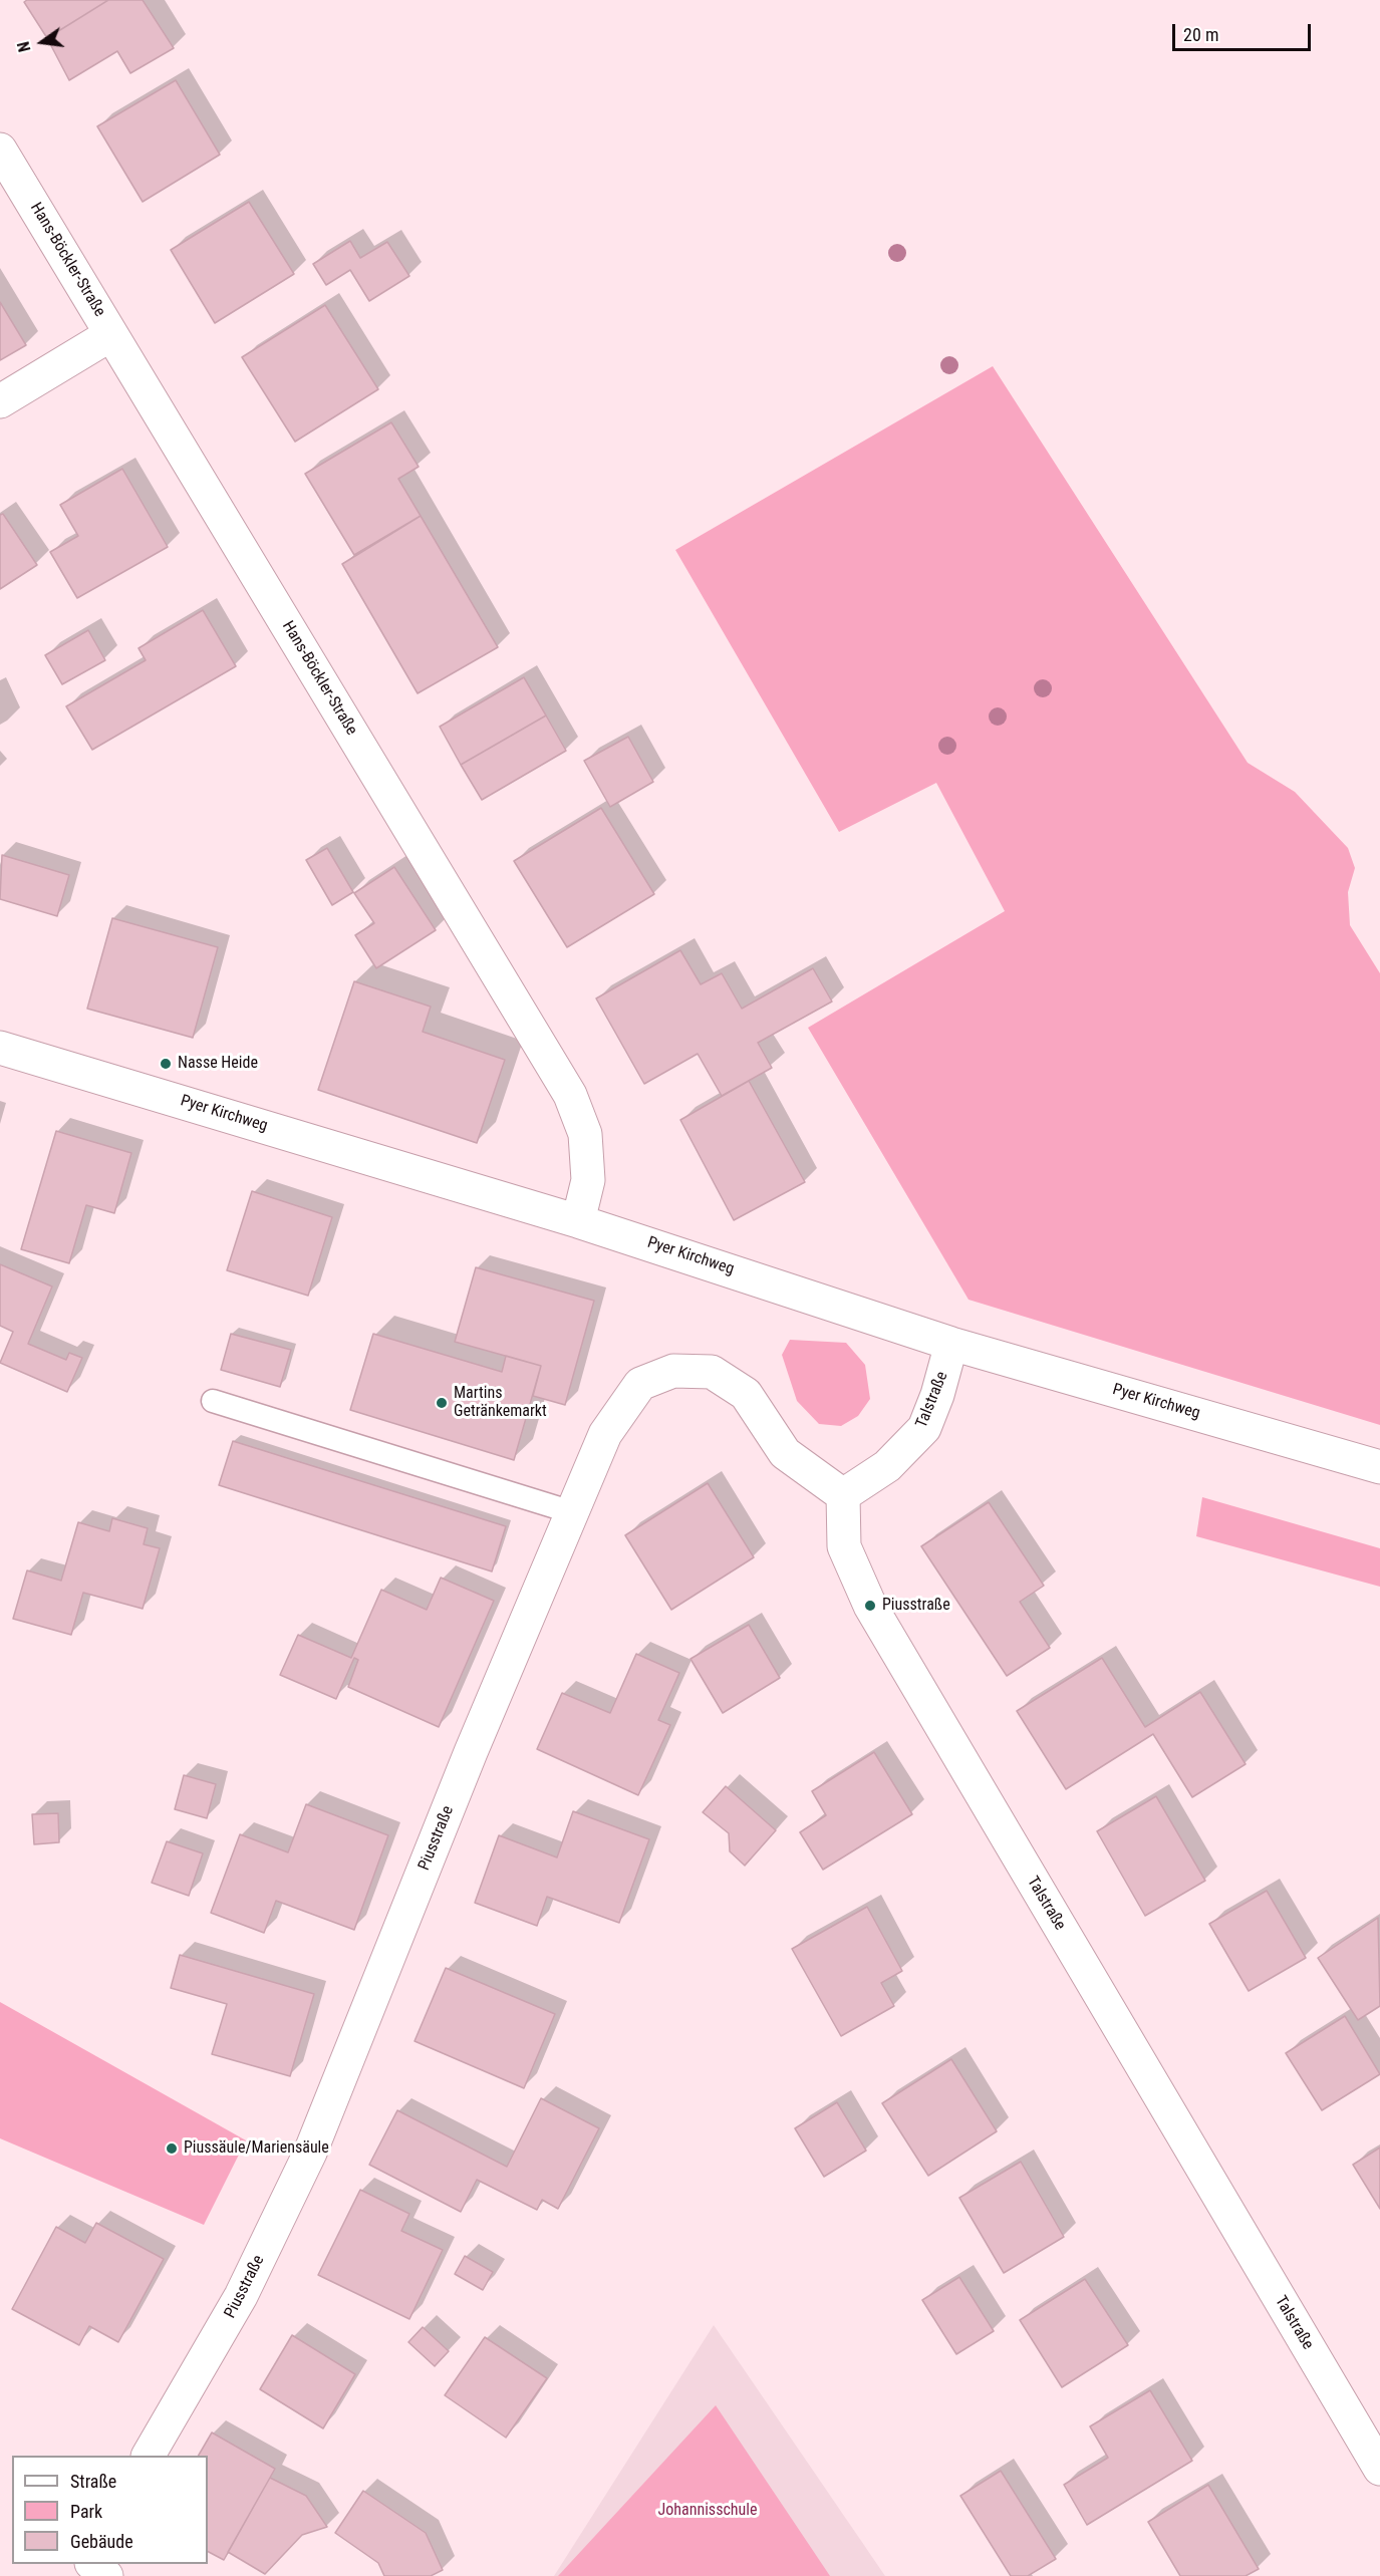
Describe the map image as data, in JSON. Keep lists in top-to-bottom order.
{
  "streets": {
    "street": [
      "Hans-Böckler-Straße",
      "Pyer Kirchweg",
      "Talstraße",
      "Piusstraße"
    ]
  },
  "crossings": [
    ["Hans-Böckler-Straße", "Pyer Kirchweg"],
    ["Pyer Kirchweg", "Talstraße"],
    ["Talstraße", "Piusstraße"]
  ],
  "parks": ["Johannisschule"],
  "places": [
    "Nasse Heide",
    "Martins Getränkemarkt",
    "Piusstraße",
    "Piussäule/Mariensäule"
  ],
  "legend": ["Straße", "Park", "Gebäude"],
  "scale_bar": "20 m",
  "north": "left"
}
